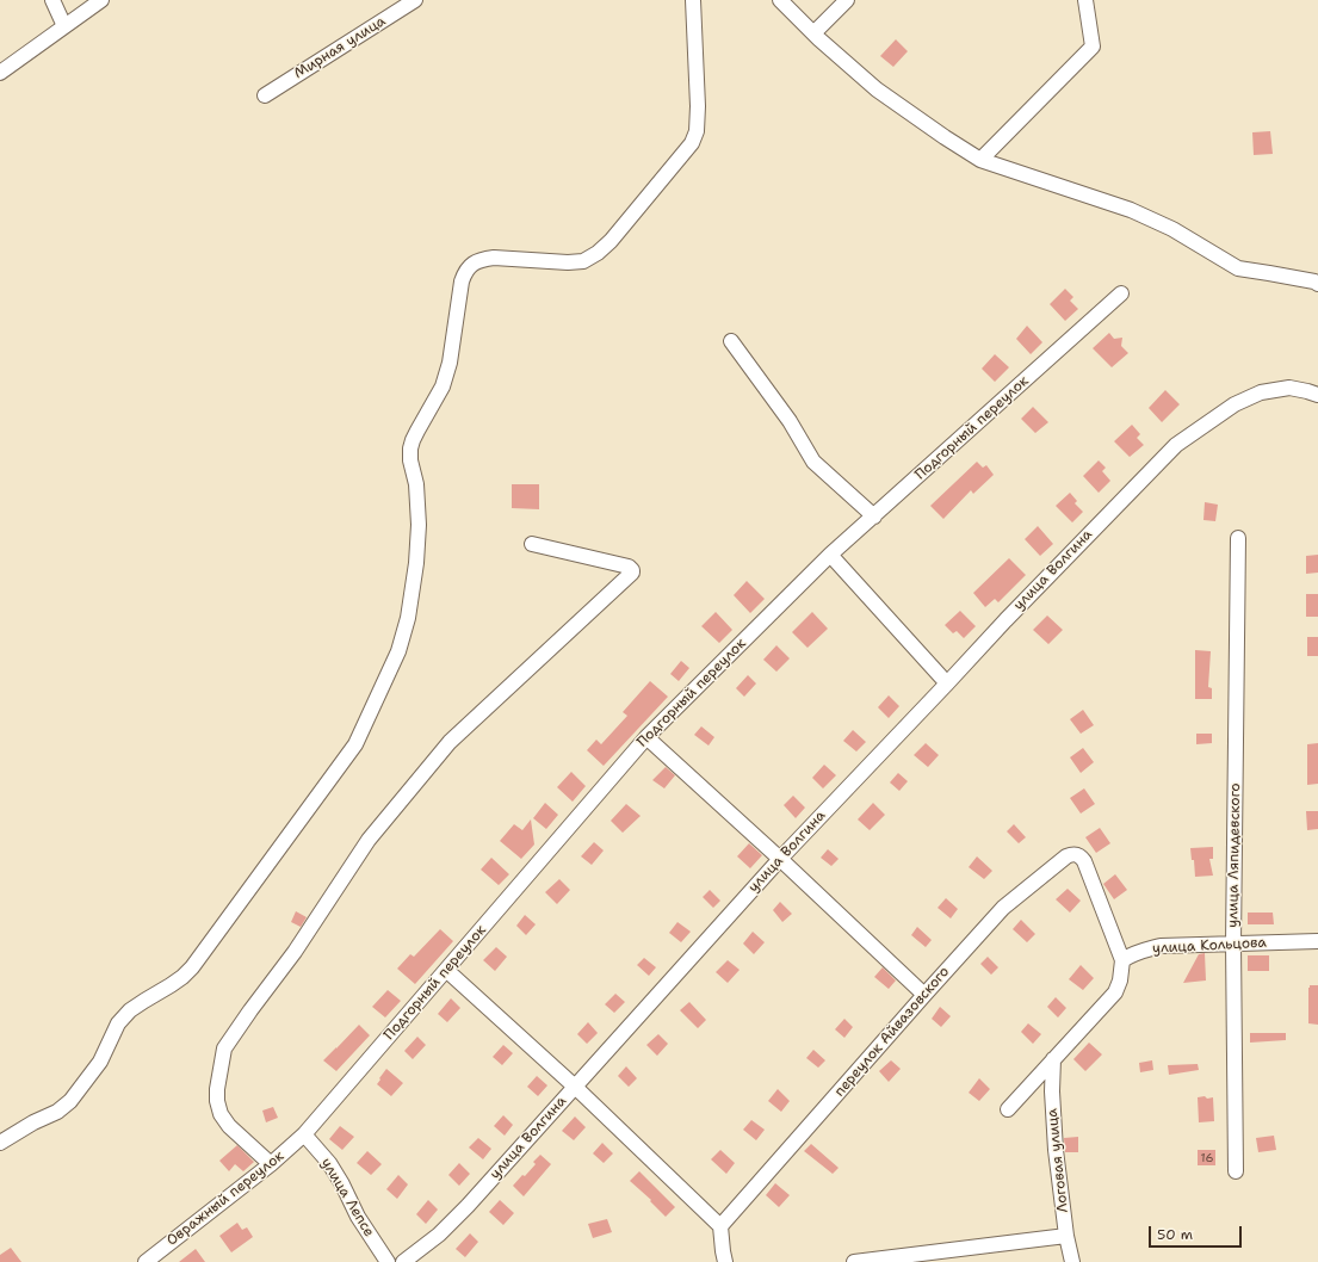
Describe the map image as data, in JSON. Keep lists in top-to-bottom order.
{
  "streets": {
    "street": [
      "Мирная улица",
      "Подгорный переулок",
      "улица Волгина",
      "улица Ляпидевского",
      "улица Кольцова",
      "переулок Айвазовского",
      "Логовая улица",
      "улица Лепсе",
      "Овражный переулок"
    ]
  },
  "crossings": [
    ["Подгорный переулок", "улица Лепсе"],
    ["Подгорный переулок", "Овражный переулок"],
    ["улица Ляпидевского", "улица Кольцова"],
    ["улица Кольцова", "переулок Айвазовского"],
    ["улица Лепсе", "Овражный переулок"]
  ],
  "house_numbers": ["16"],
  "scale_bar": "50 m"
}
